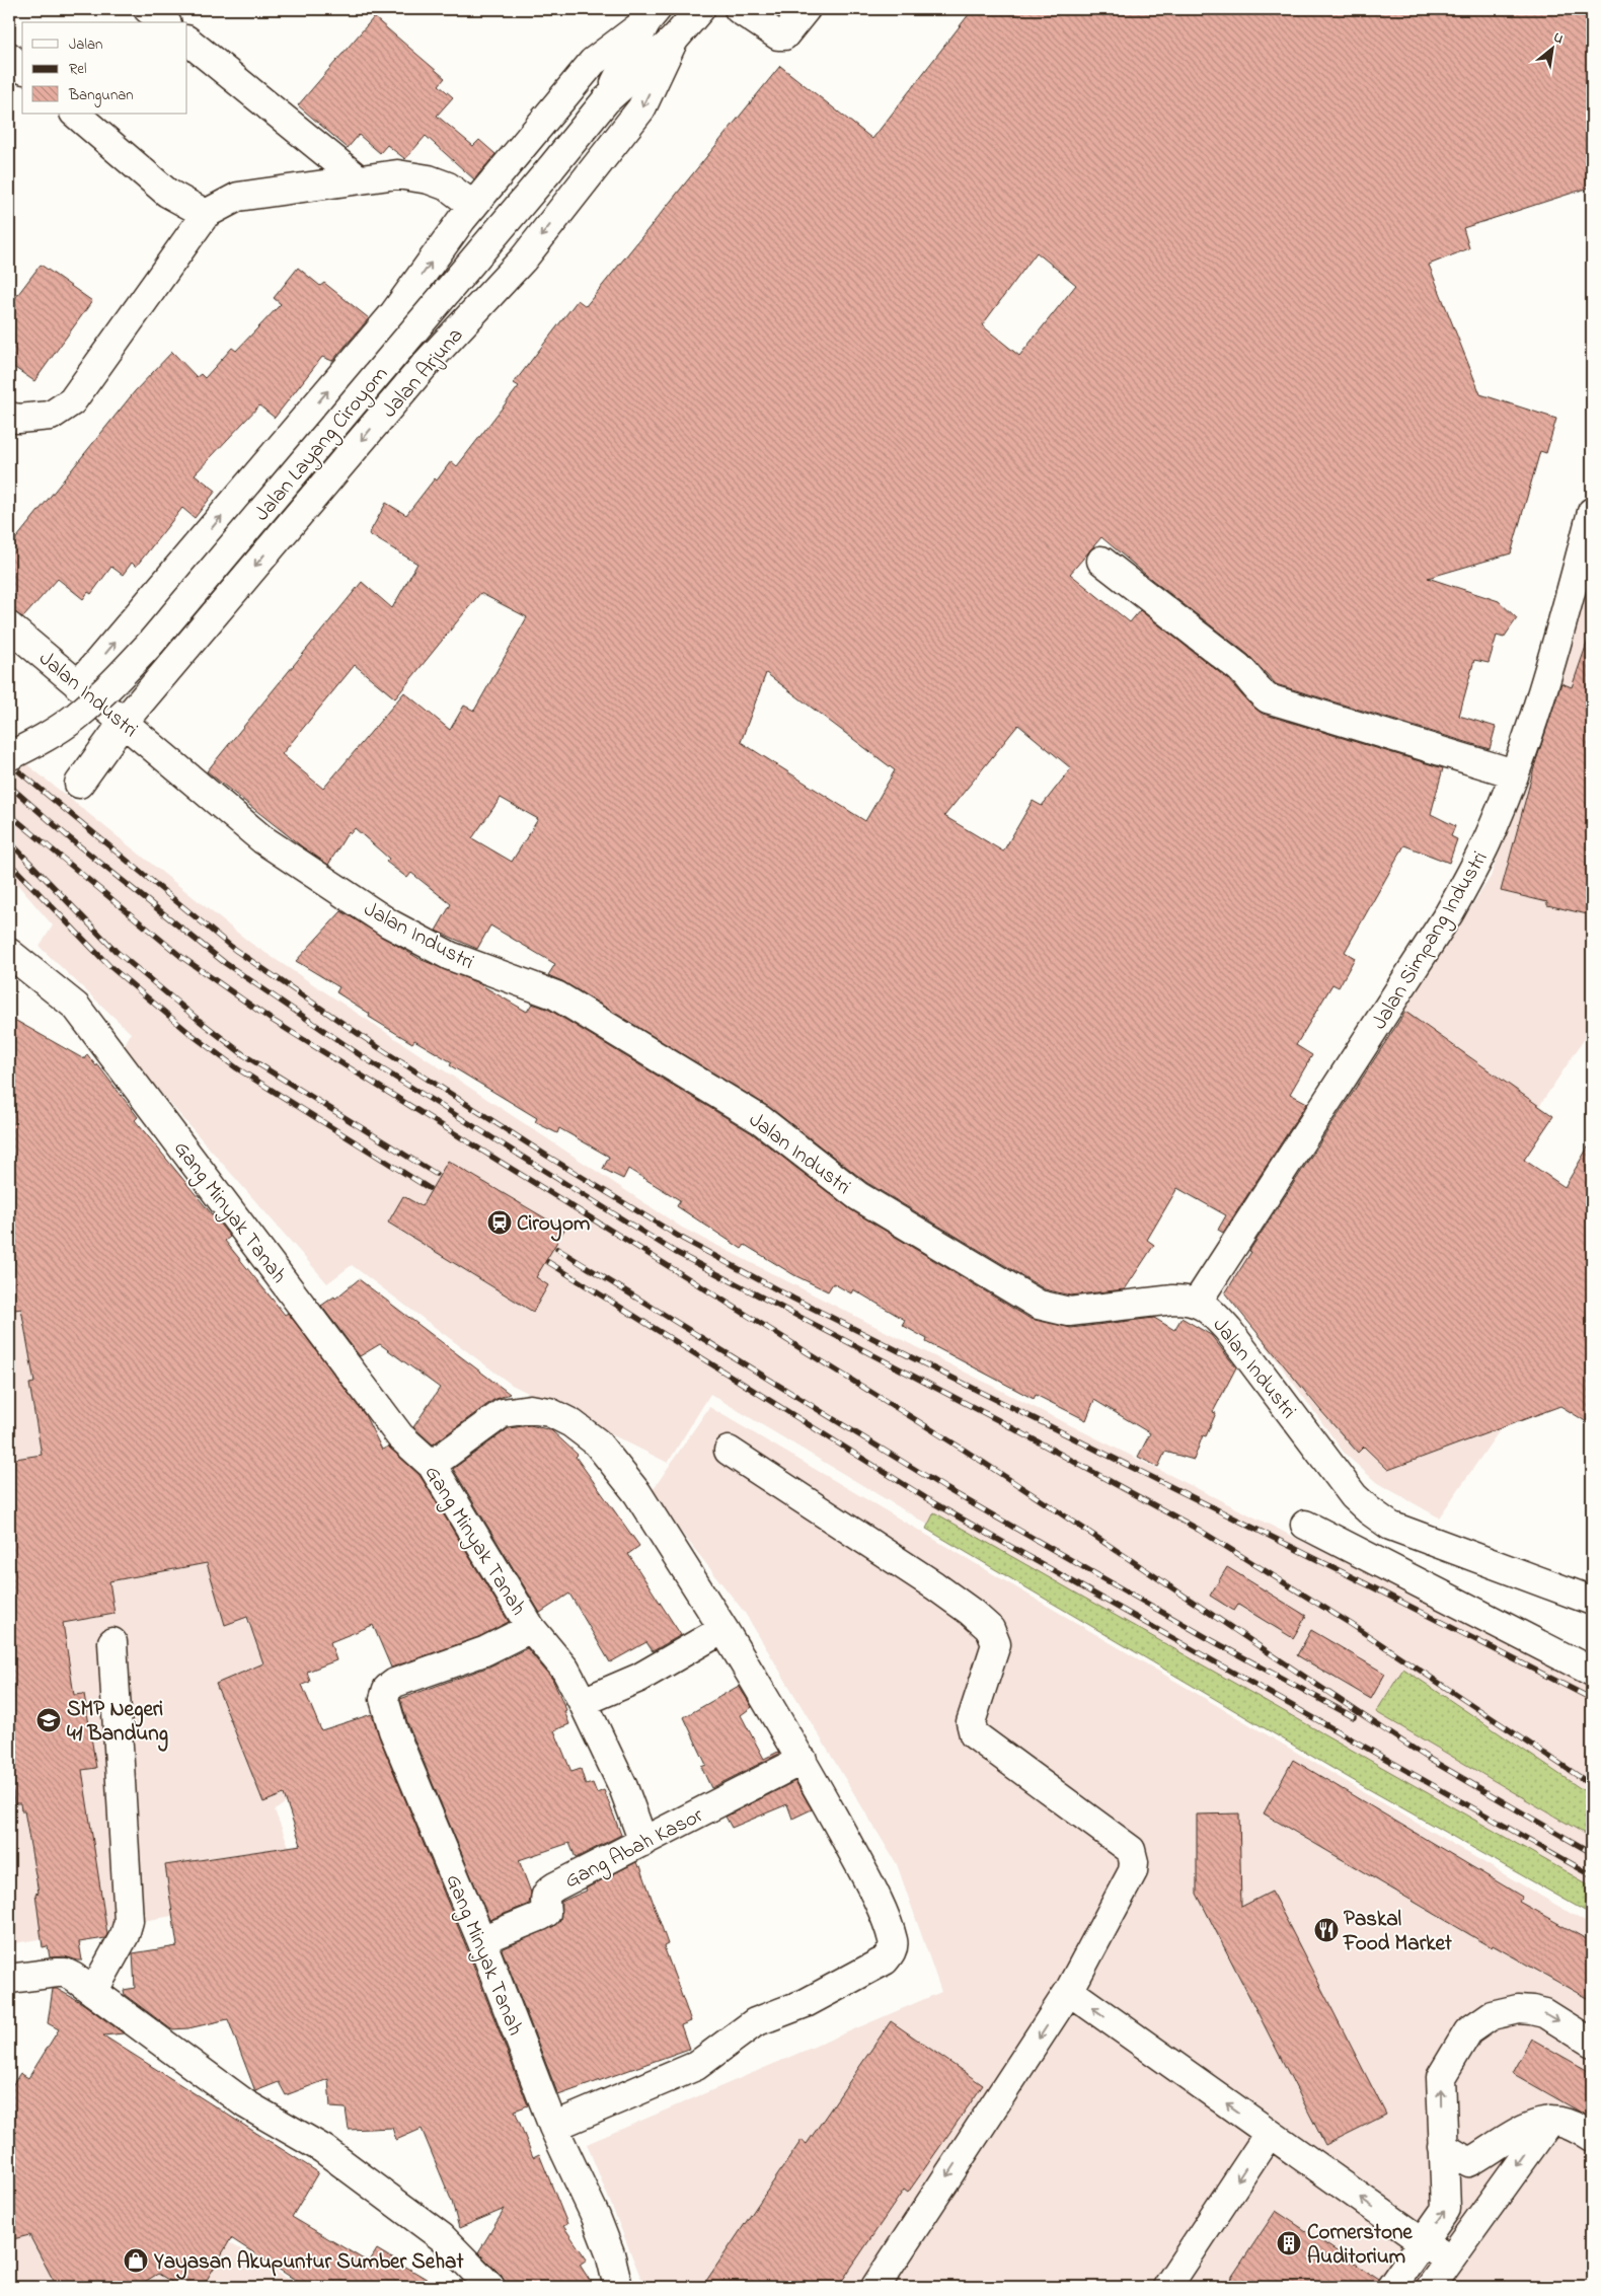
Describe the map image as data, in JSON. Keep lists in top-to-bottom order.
{
  "streets": {
    "street": [
      "Jalan Arjuna",
      "Jalan Layang Ciroyom",
      "Jalan Industri",
      "Jalan Simpang Industri",
      "Gang Minyak Tanah",
      "Gang Abah Kasor"
    ]
  },
  "crossings": [
    ["Jalan Arjuna", "Jalan Layang Ciroyom"],
    ["Jalan Arjuna", "Jalan Industri"],
    ["Jalan Industri", "Jalan Simpang Industri"],
    ["Gang Minyak Tanah", "Gang Abah Kasor"]
  ],
  "places": {
    "station": ["Ciroyom"],
    "school or university": ["SMP Negeri 41 Bandung"],
    "restaurant": ["Paskal Food Market"],
    "building": ["Cornerstone Auditorium"],
    "shop": ["Yayasan Akupuntur Sumber Sehat"]
  },
  "legend": ["Jalan", "Rel", "Bangunan"],
  "north": "top right"
}
